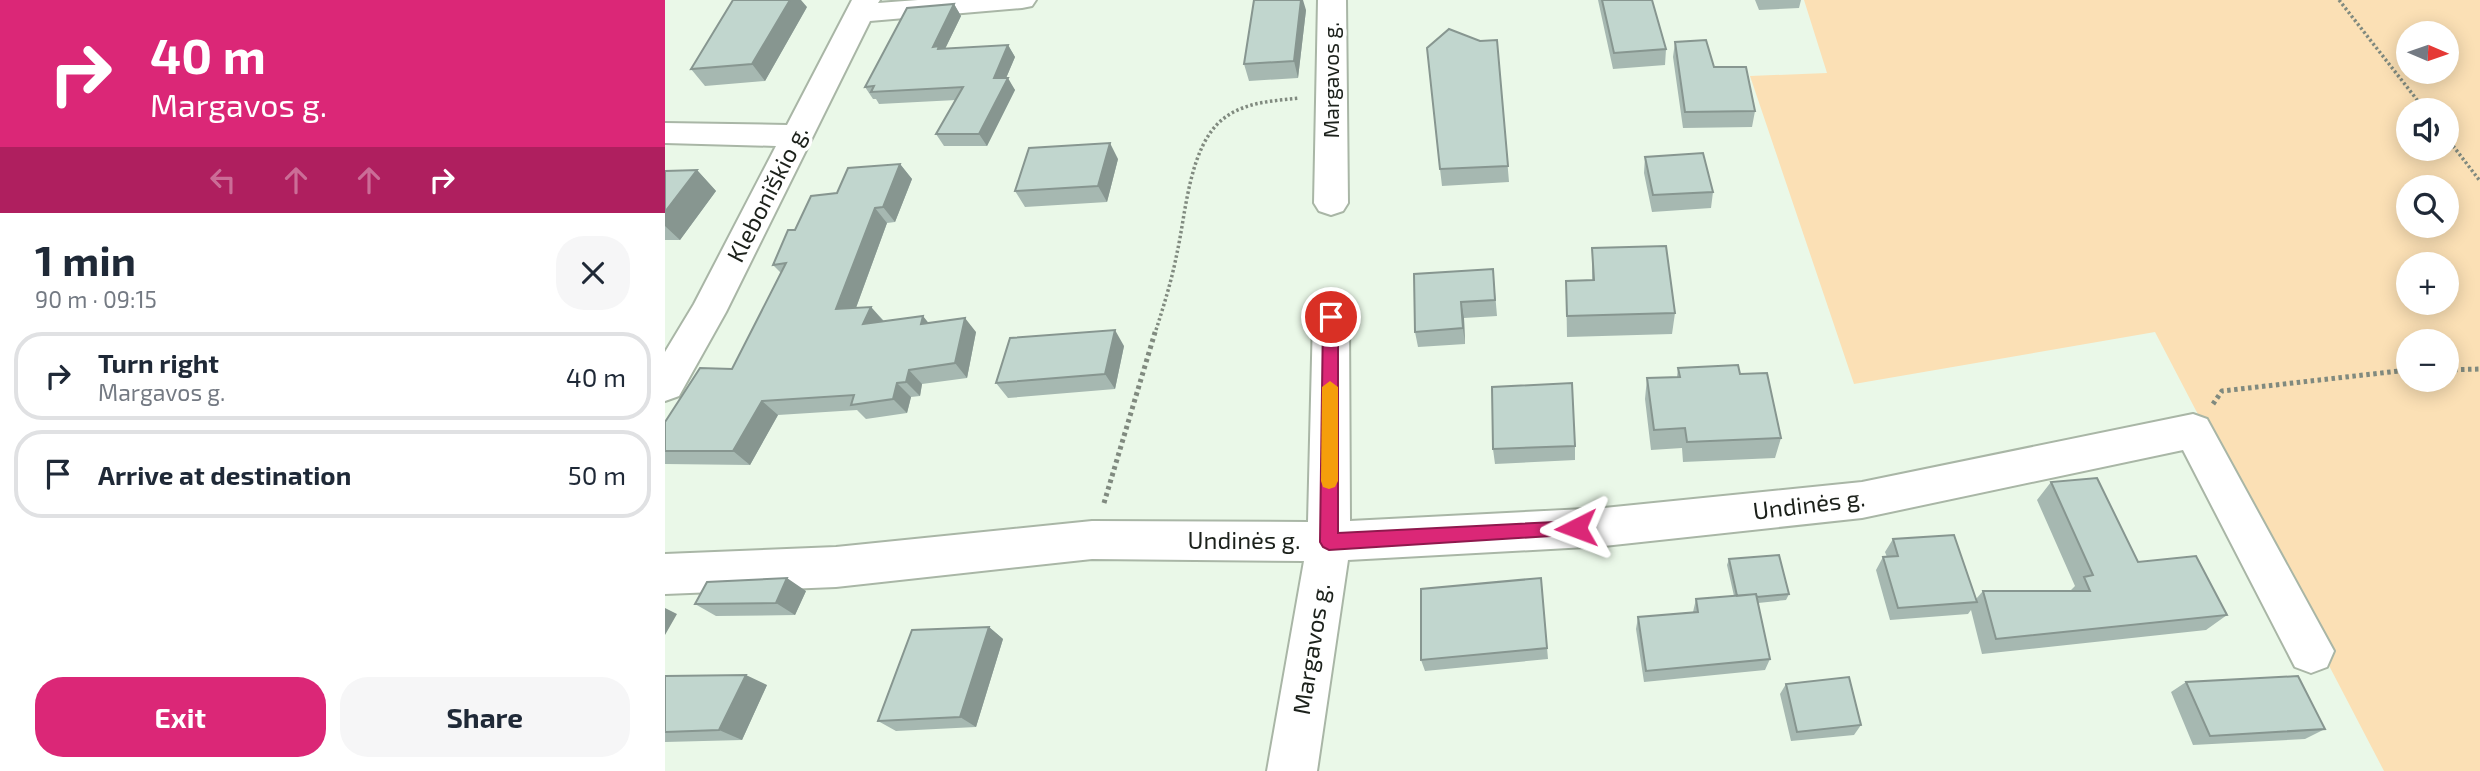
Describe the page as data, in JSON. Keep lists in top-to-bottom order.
{
  "streets": {
    "street": ["Margavos g.", "Kleboniškio g.", "Undinės g."]
  },
  "crossings": [
    ["Margavos g.", "Undinės g."]
  ],
  "north": "right",
  "page": {
    "turn": ["40 m", "Margavos g."],
    "map_buttons": ["+", "−"],
    "heading": ["1 min", "90 m · 09:15"],
    "list": [
      {
        "name": "Turn right",
        "note": "Margavos g.",
        "value": "40 m"
      },
      {
        "name": "Arrive at destination",
        "value": "50 m"
      }
    ],
    "buttons": ["Exit", "Share"]
  }
}
